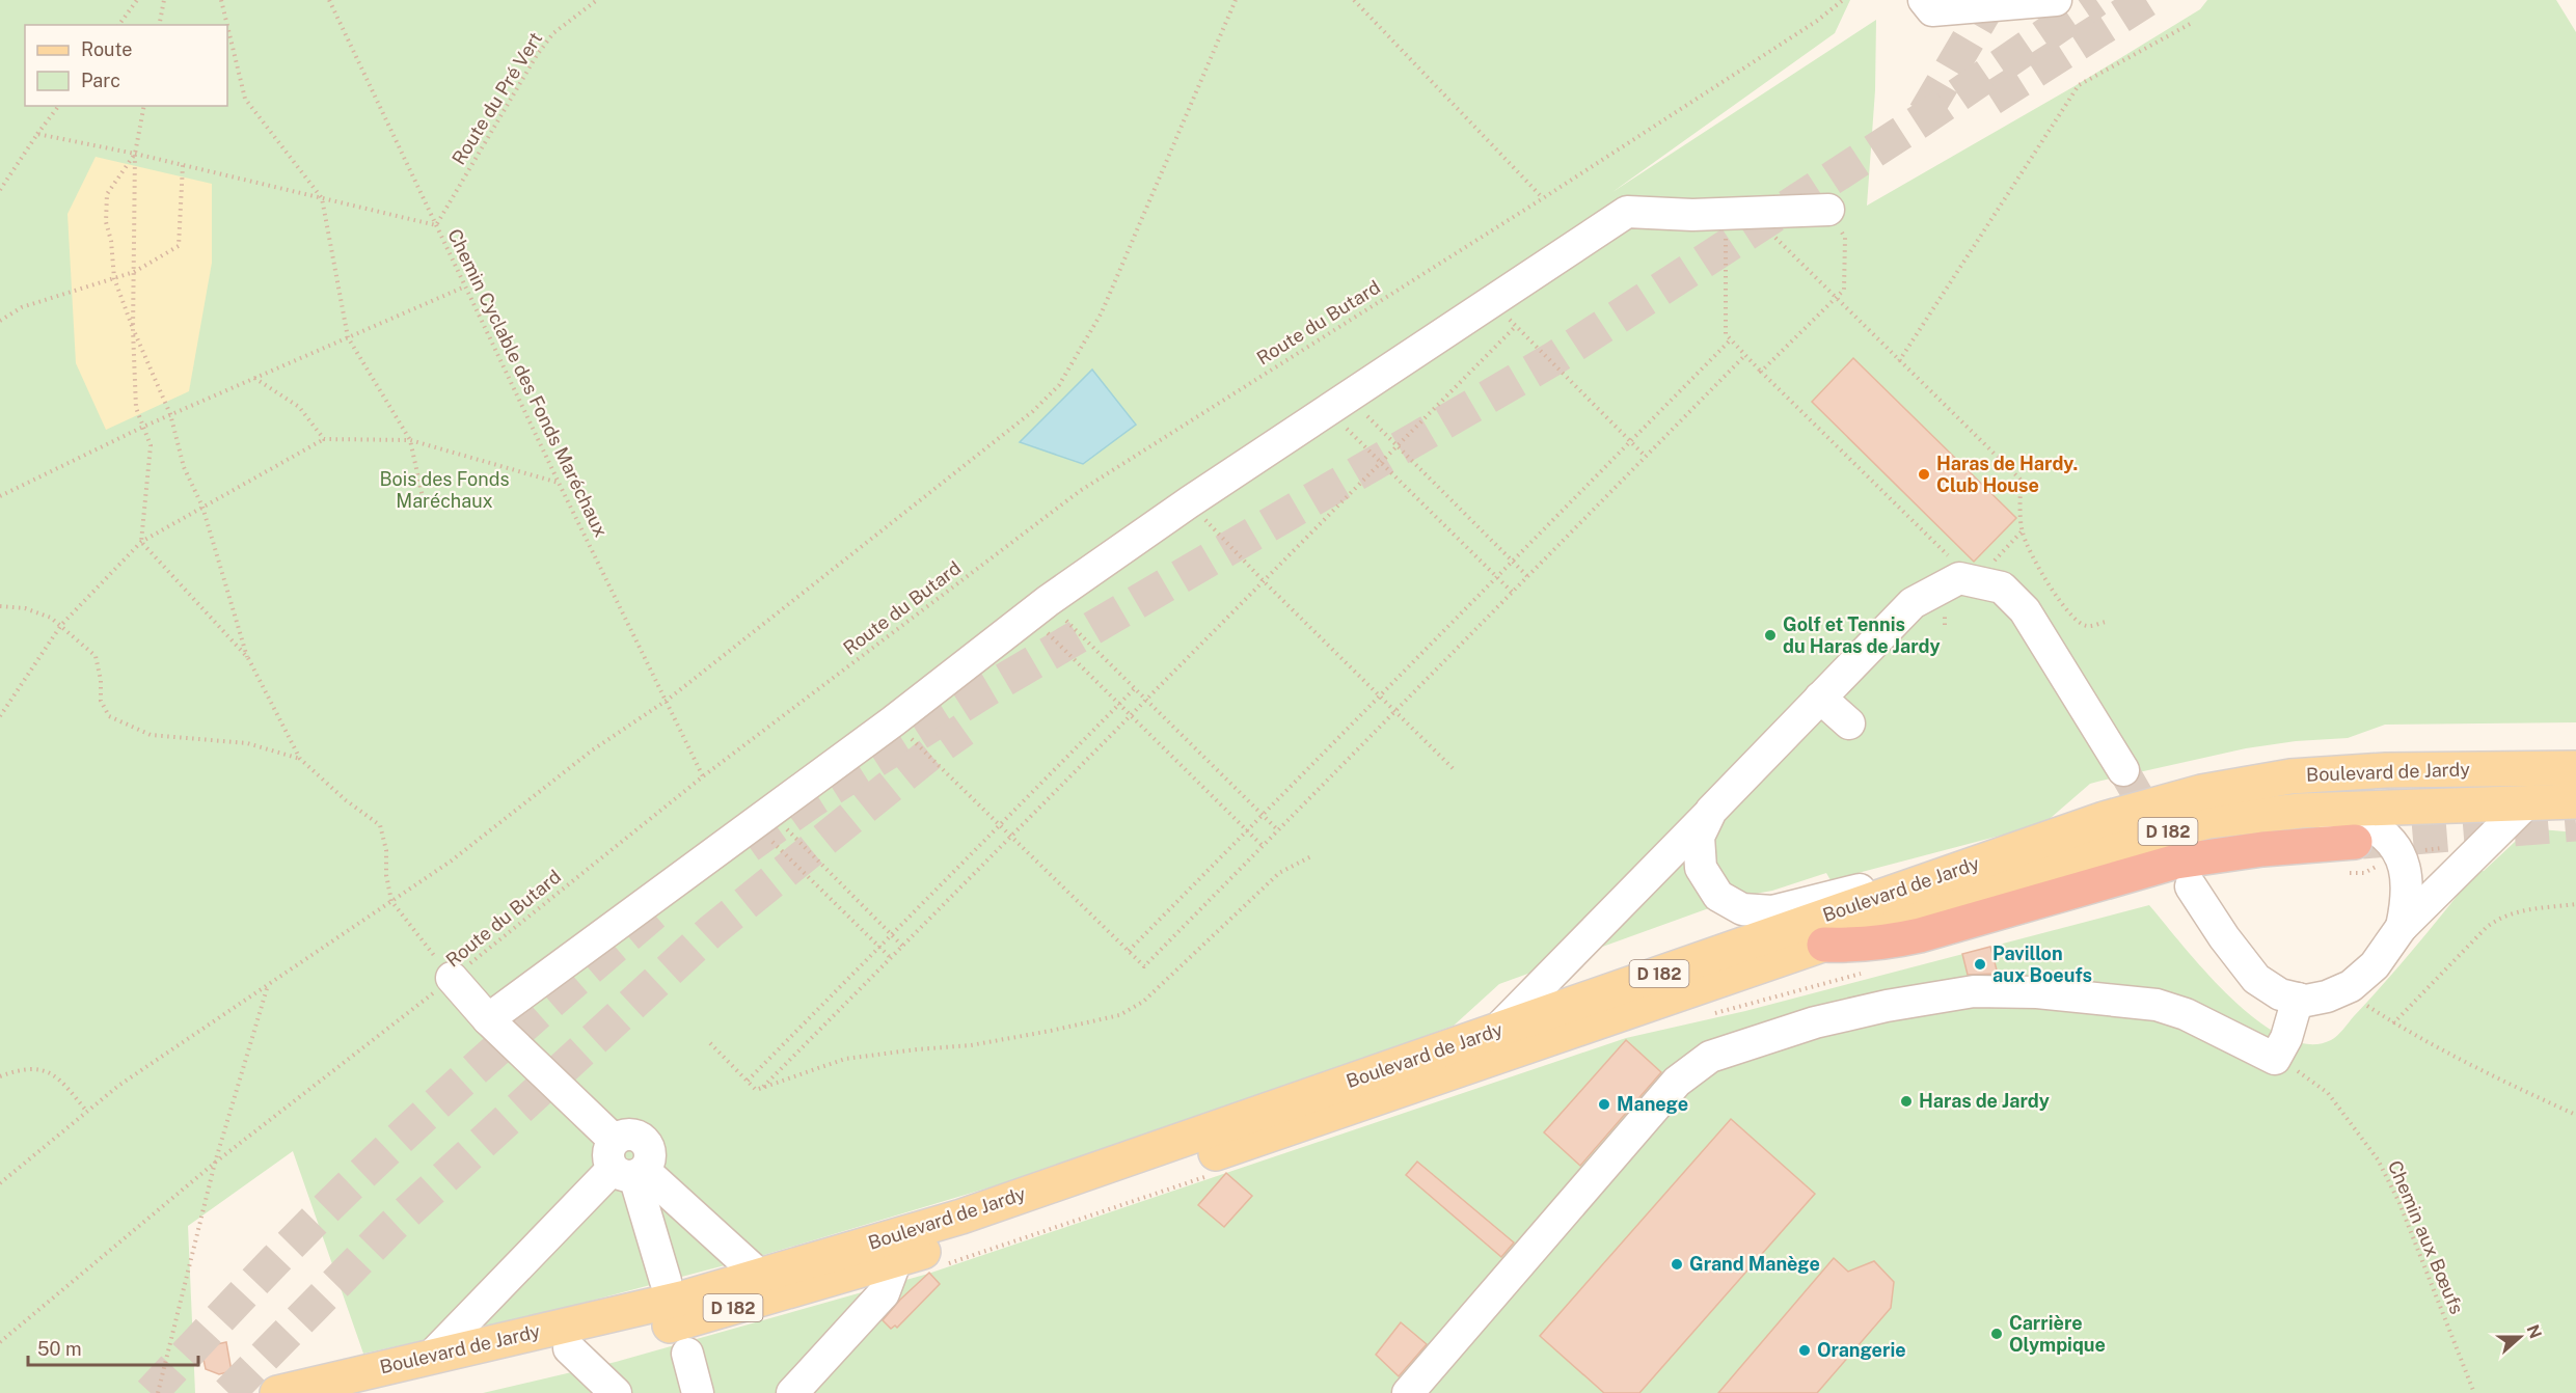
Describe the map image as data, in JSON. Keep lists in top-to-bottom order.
{
  "streets": {
    "main road": ["Boulevard de Jardy", "D 182"],
    "path": [
      "Route du Pré Vert",
      "Route du Butard",
      "Chemin Cyclable des Fonds Maréchaux",
      "Chemin aux Bœufs"
    ]
  },
  "crossings": [
    ["Route du Pré Vert", "Chemin Cyclable des Fonds Maréchaux"],
    ["Route du Butard", "Chemin Cyclable des Fonds Maréchaux"]
  ],
  "parks": ["Bois des Fonds Maréchaux"],
  "places": [
    "Haras de Hardy. Club House",
    "Golf et Tennis du Haras de Jardy",
    "Pavillon aux Boeufs",
    "Haras de Jardy",
    "Manege",
    "Grand Manège",
    "Carrière Olympique",
    "Orangerie"
  ],
  "legend": ["Route", "Parc"],
  "scale_bar": "50 m",
  "north": "right"
}
